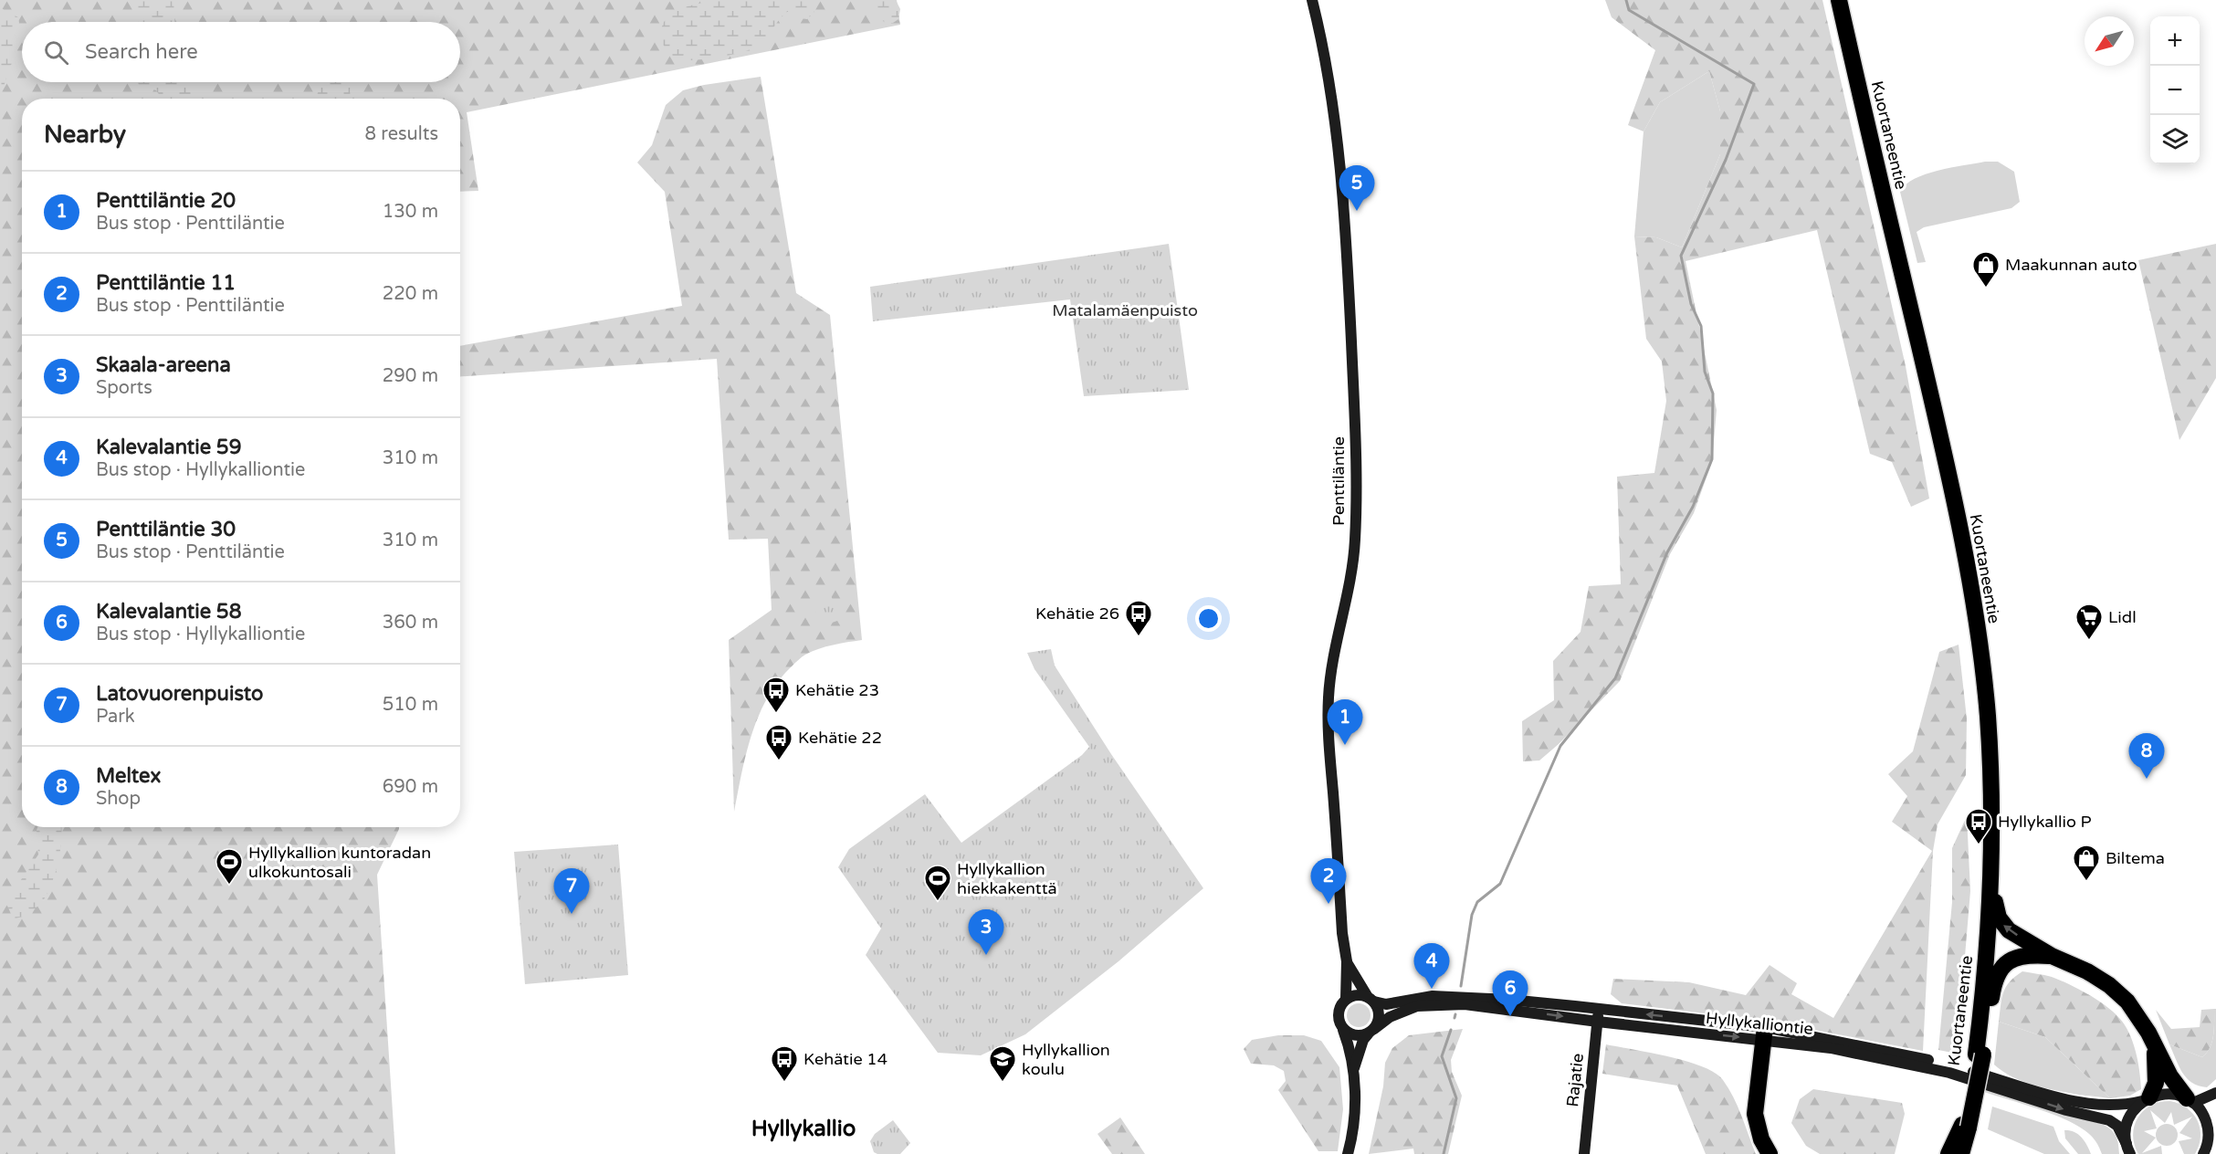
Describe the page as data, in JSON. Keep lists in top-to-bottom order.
{
  "streets": {
    "highway": ["Kuortaneentie"],
    "main road": ["Penttiläntie", "Hyllykalliontie", "Rajatie"]
  },
  "crossings": [
    ["Penttiläntie", "Hyllykalliontie"],
    ["Hyllykalliontie", "Rajatie"]
  ],
  "districts": ["Hyllykallio"],
  "parks": ["Matalamäenpuisto"],
  "places": {
    "shop": ["Maakunnan auto", "Biltema"],
    "bus stop": [
      "Kehätie 26",
      "Kehätie 23",
      "Kehätie 22",
      "Hyllykallio P",
      "Kehätie 14"
    ],
    "supermarket": ["Lidl"],
    "sports": ["Hyllykallion kuntoradan ulkokuntosali", "Hyllykallion hiekkakenttä"],
    "school or university": ["Hyllykallion koulu"]
  },
  "north": "bottom left",
  "page": {
    "map_buttons": ["+", "−"],
    "search": "Search here",
    "heading": ["Nearby", "8 results"],
    "pins": [
      "5",
      "1",
      "8",
      "2",
      "7",
      "3",
      "4",
      "6"
    ],
    "list": [
      {
        "mark": "1",
        "name": "Penttiläntie 20",
        "note": "Bus stop · Penttiläntie",
        "value": "130 m"
      },
      {
        "mark": "2",
        "name": "Penttiläntie 11",
        "note": "Bus stop · Penttiläntie",
        "value": "220 m"
      },
      {
        "mark": "3",
        "name": "Skaala-areena",
        "note": "Sports",
        "value": "290 m"
      },
      {
        "mark": "4",
        "name": "Kalevalantie 59",
        "note": "Bus stop · Hyllykalliontie",
        "value": "310 m"
      },
      {
        "mark": "5",
        "name": "Penttiläntie 30",
        "note": "Bus stop · Penttiläntie",
        "value": "310 m"
      },
      {
        "mark": "6",
        "name": "Kalevalantie 58",
        "note": "Bus stop · Hyllykalliontie",
        "value": "360 m"
      },
      {
        "mark": "7",
        "name": "Latovuorenpuisto",
        "note": "Park",
        "value": "510 m"
      },
      {
        "mark": "8",
        "name": "Meltex",
        "note": "Shop",
        "value": "690 m"
      }
    ]
  }
}
